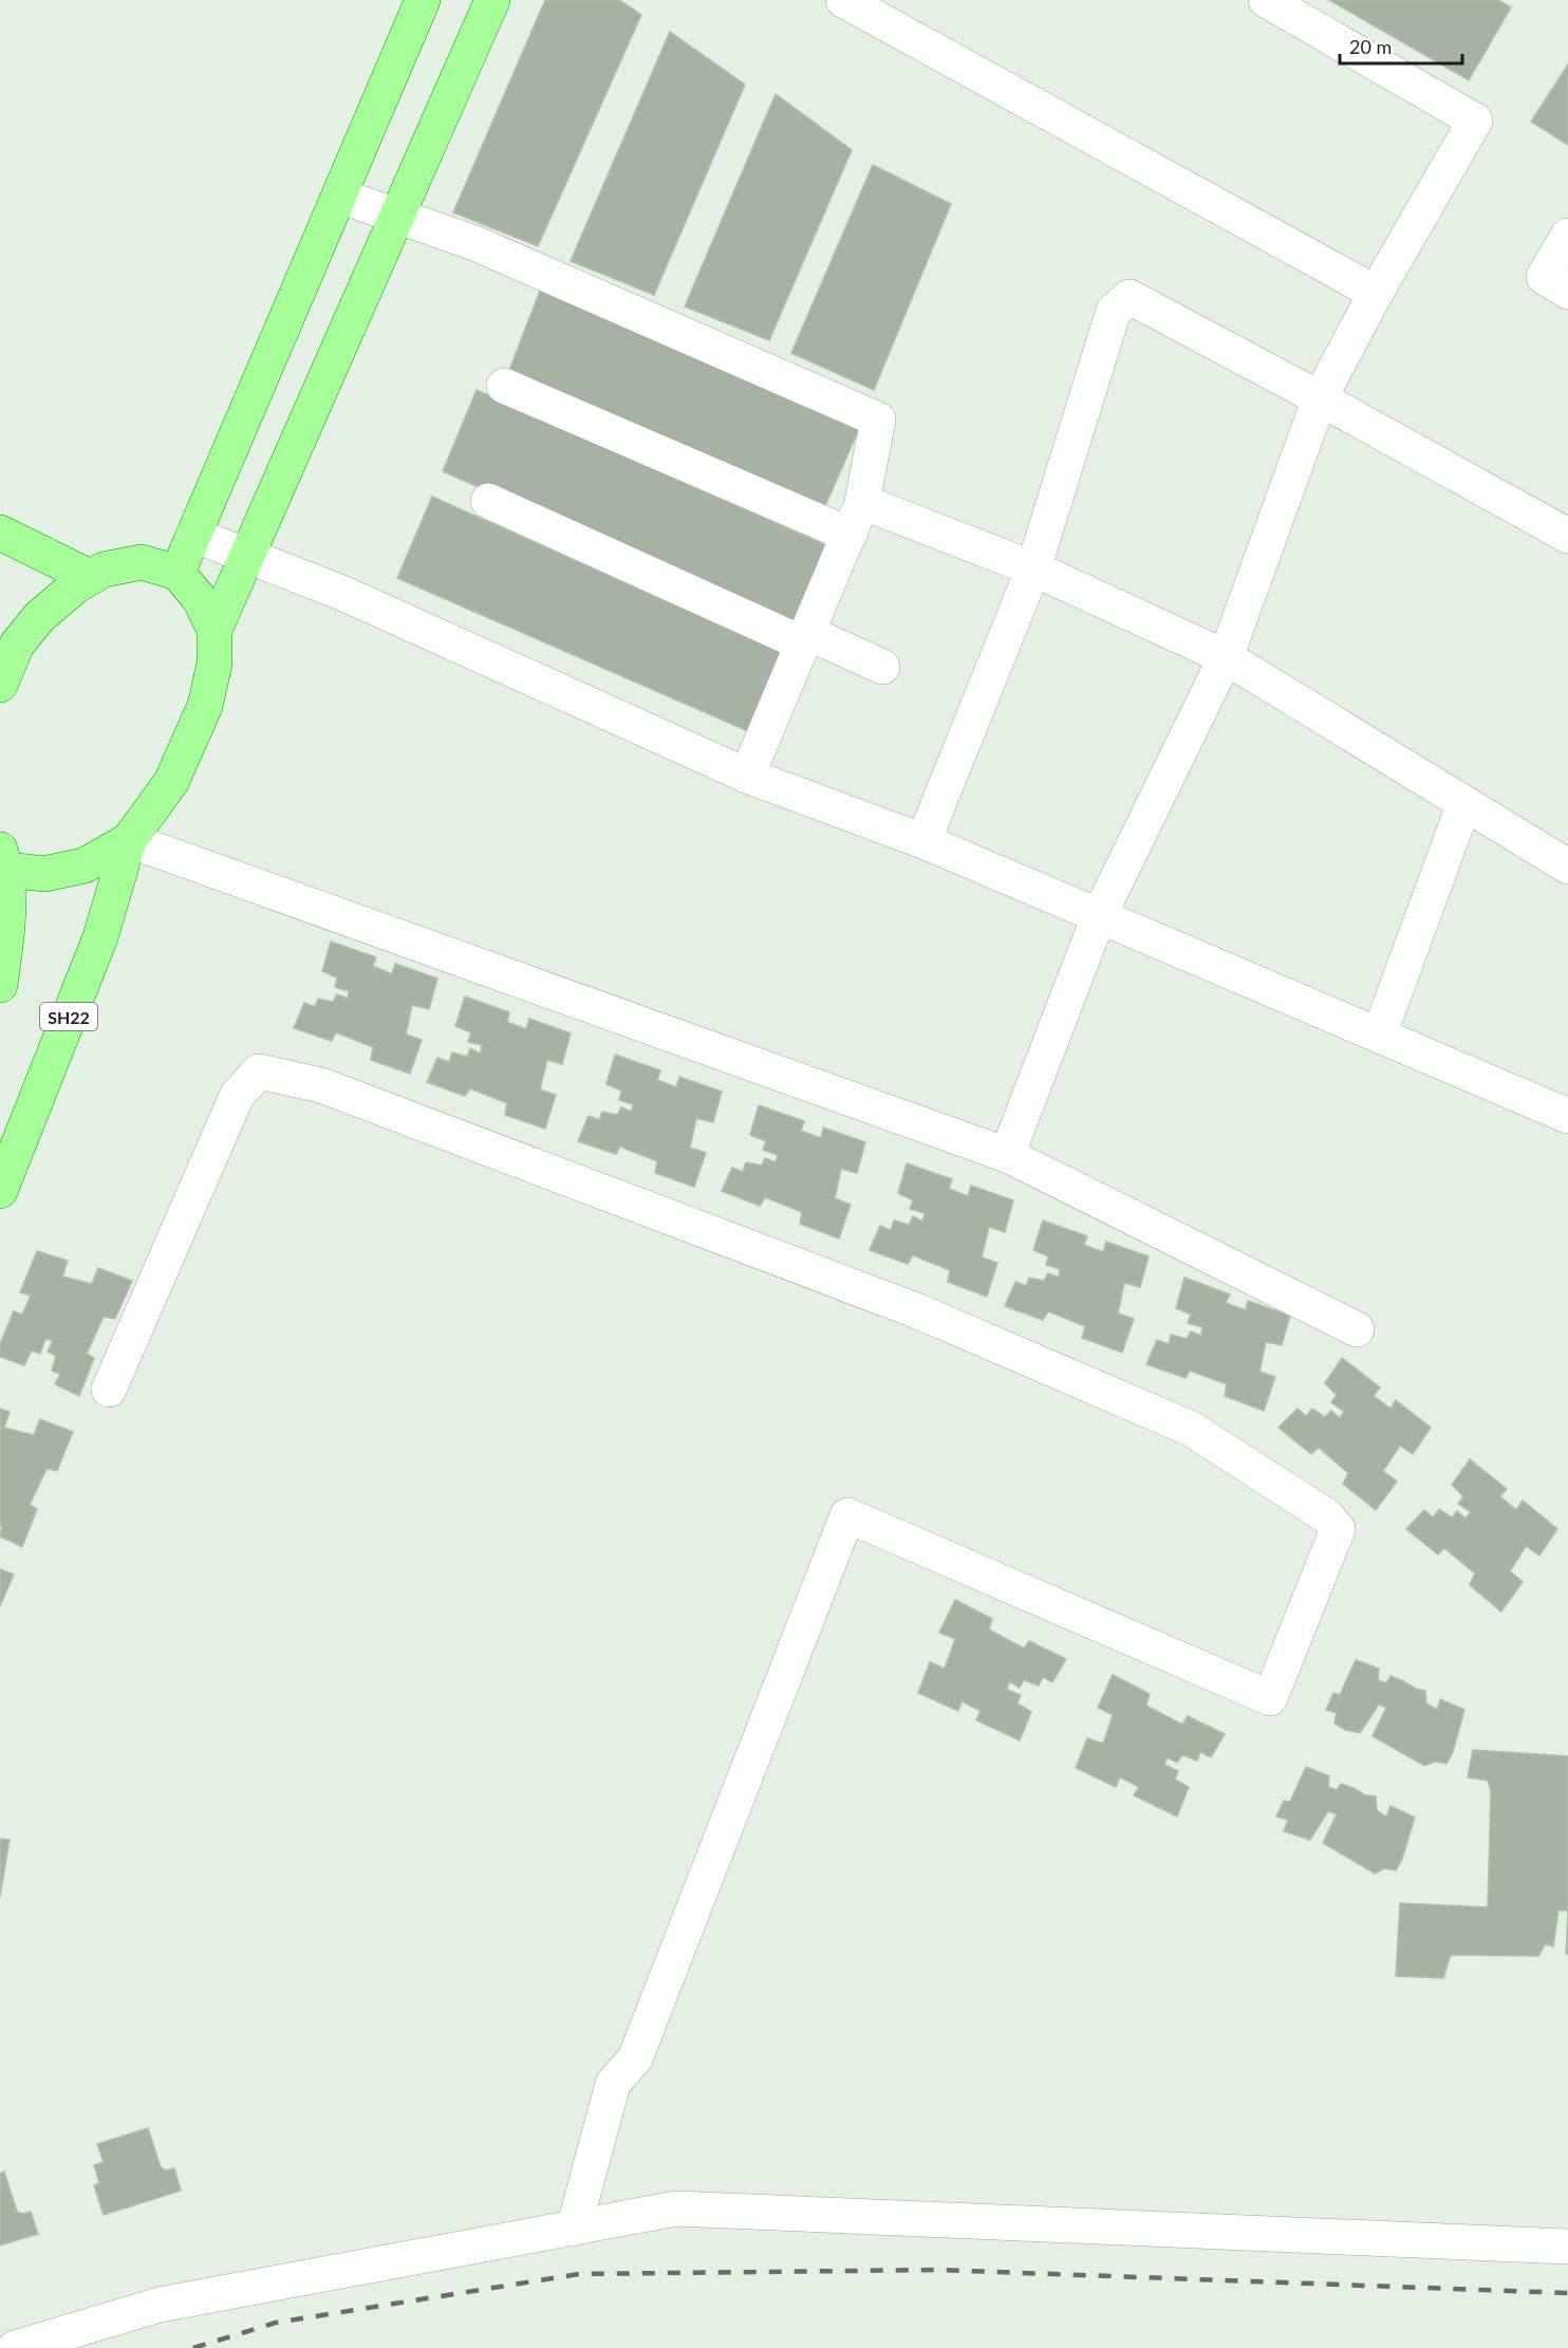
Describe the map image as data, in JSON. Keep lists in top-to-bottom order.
{
  "streets": {
    "main road": ["SH22"]
  },
  "scale_bar": "20 m"
}
